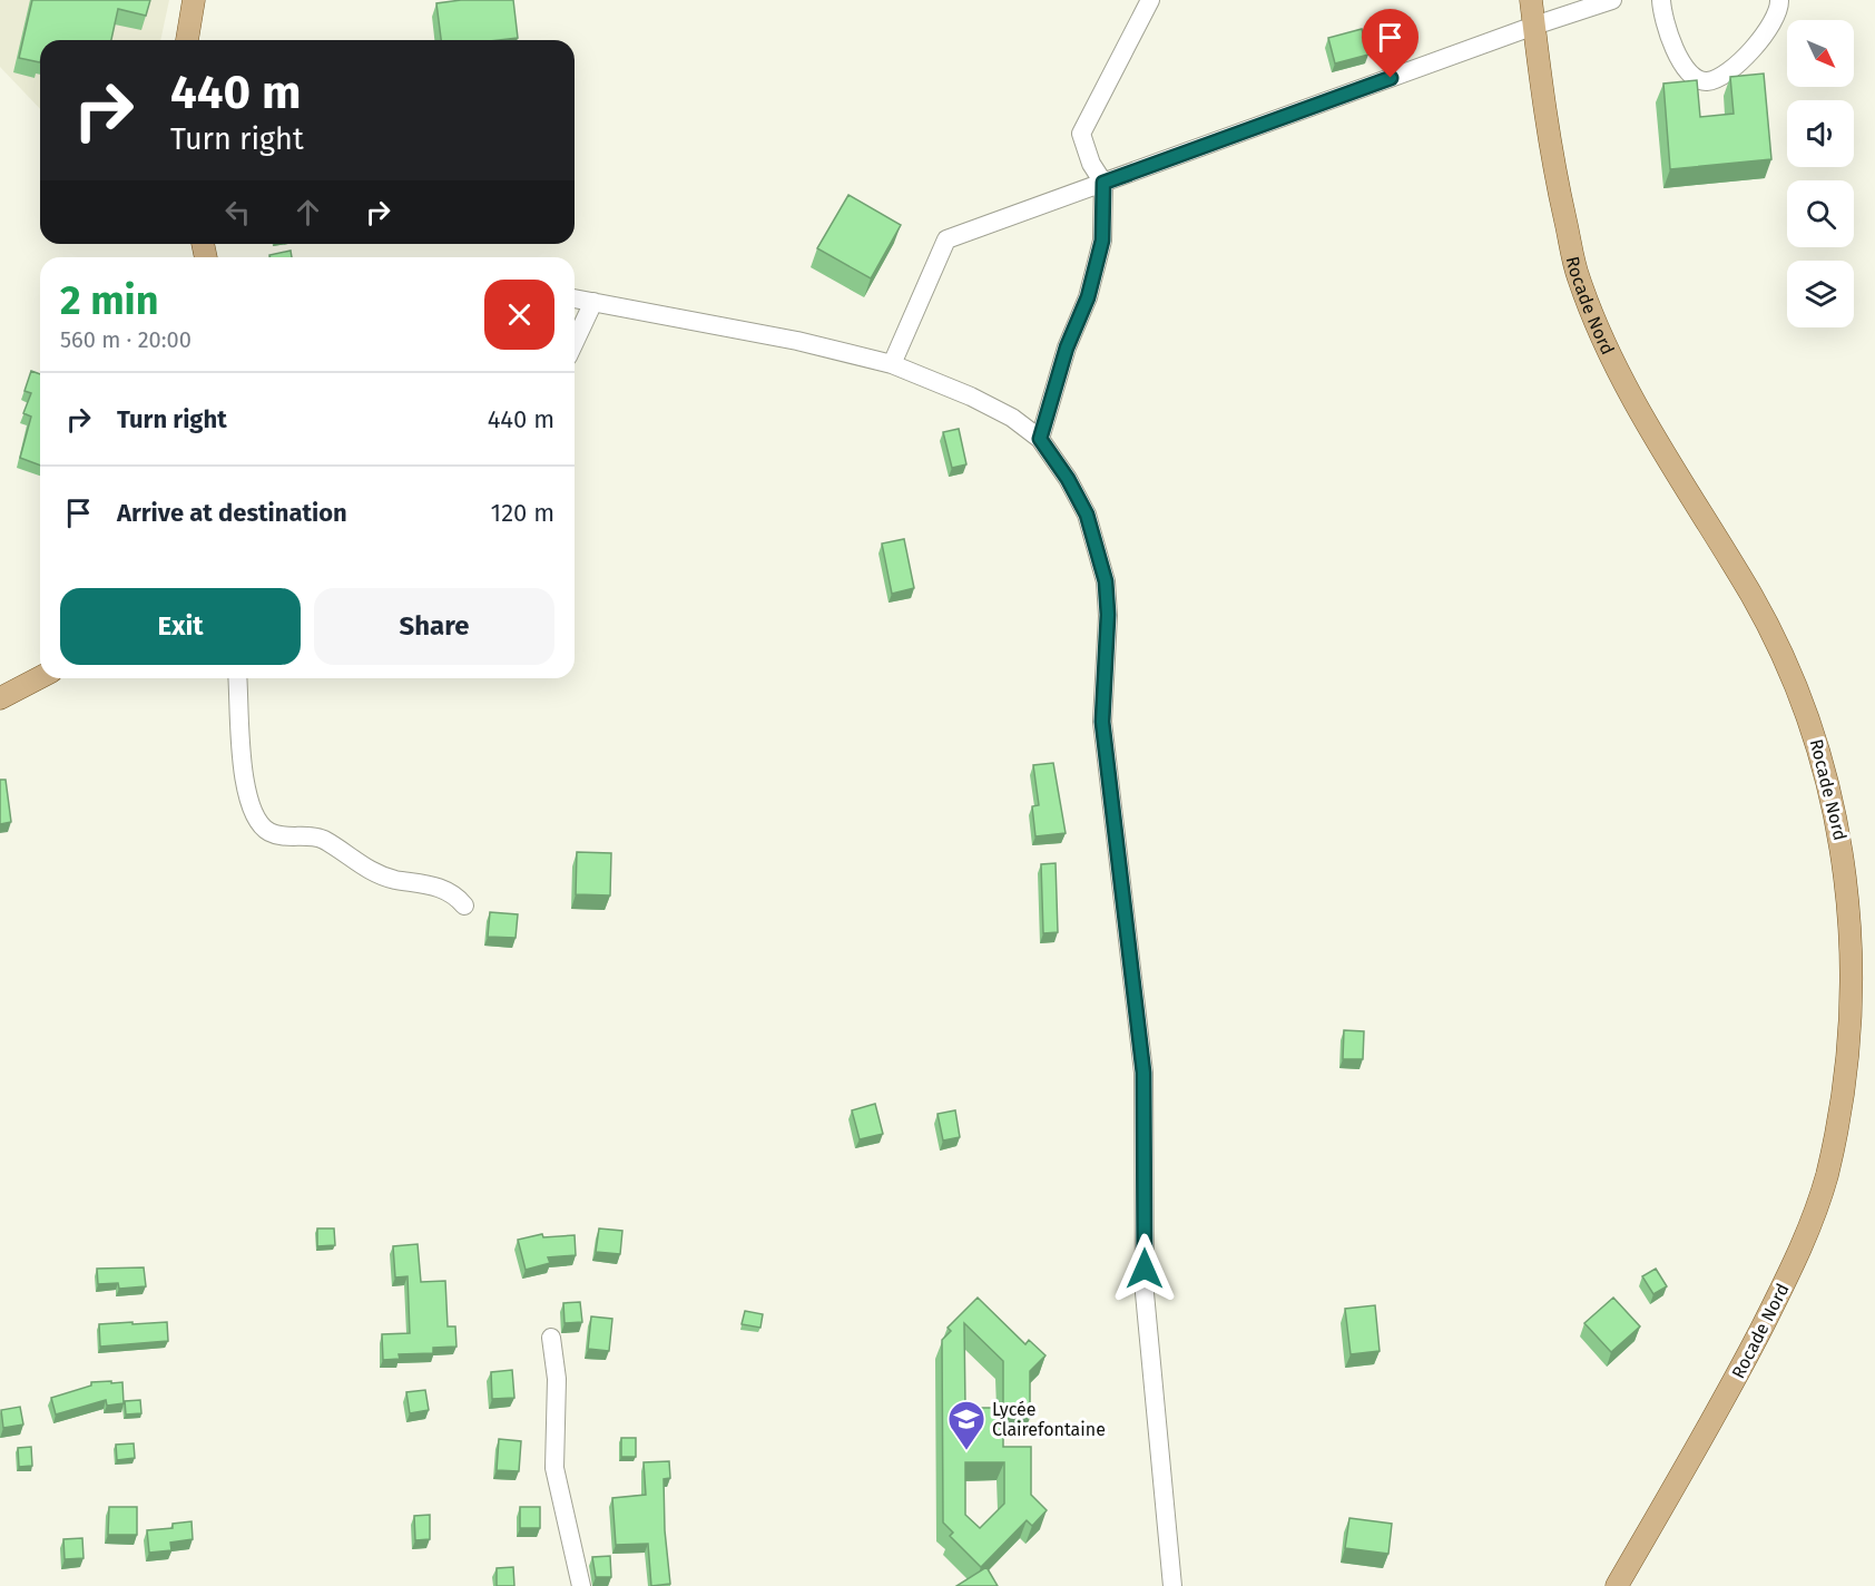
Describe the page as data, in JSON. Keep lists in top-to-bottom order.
{
  "streets": {
    "main road": ["Rocade Nord"]
  },
  "places": {
    "school or university": ["Lycée Clairefontaine"]
  },
  "north": "bottom right",
  "page": {
    "turn": ["440 m", "Turn right"],
    "heading": ["2 min", "560 m · 20:00"],
    "list": [
      {
        "name": "Turn right",
        "value": "440 m"
      },
      {
        "name": "Arrive at destination",
        "value": "120 m"
      }
    ],
    "buttons": ["Exit", "Share"]
  }
}
